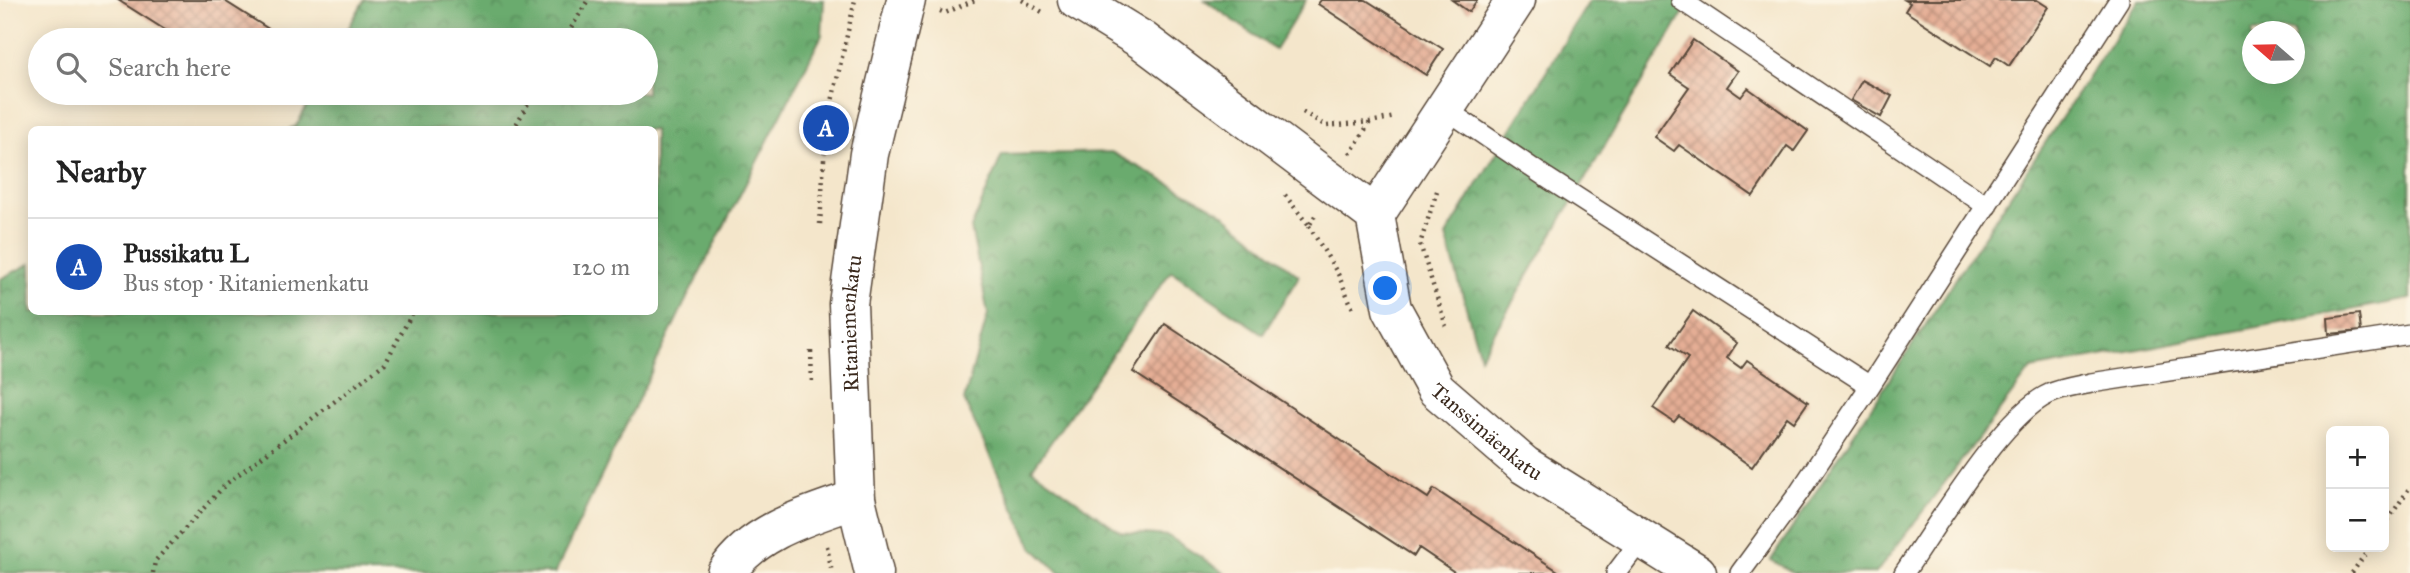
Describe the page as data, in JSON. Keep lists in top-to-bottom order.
{
  "streets": {
    "street": ["Ritaniemenkatu", "Tanssimäenkatu"]
  },
  "north": "left",
  "page": {
    "search": "Search here",
    "pins": "A",
    "heading": "Nearby",
    "list": [
      {
        "mark": "A",
        "name": "Pussikatu L",
        "note": "Bus stop · Ritaniemenkatu",
        "value": "120 m"
      }
    ],
    "map_buttons": ["+", "−"]
  }
}
